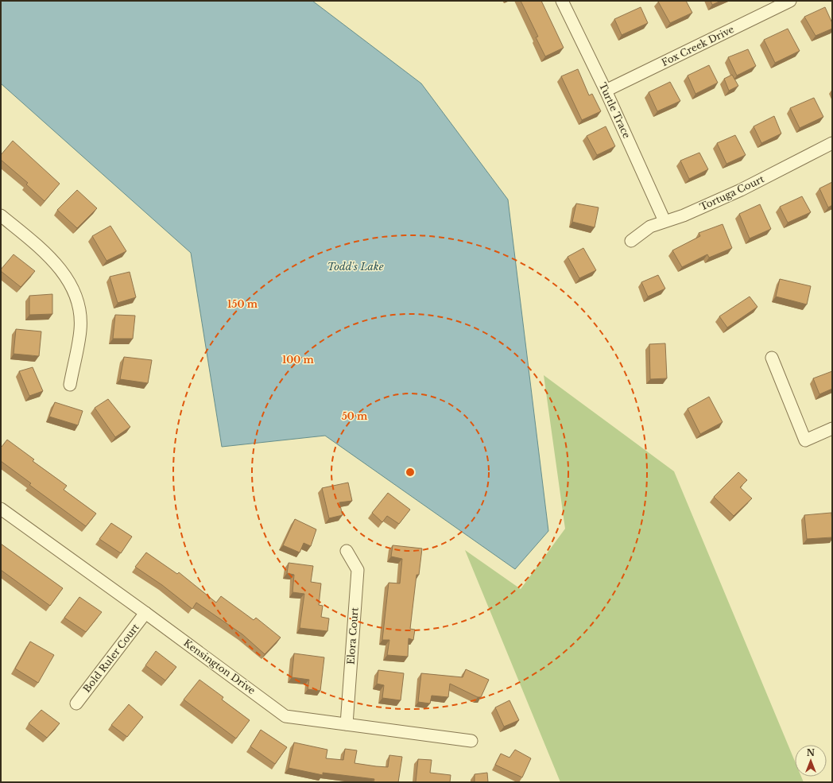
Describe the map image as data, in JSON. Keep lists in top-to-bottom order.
{
  "streets": {
    "street": [
      "Fox Creek Drive",
      "Turtle Trace",
      "Tortuga Court",
      "Elora Court",
      "Bold Ruler Court",
      "Kensington Drive"
    ]
  },
  "crossings": [
    ["Fox Creek Drive", "Turtle Trace"],
    ["Turtle Trace", "Tortuga Court"],
    ["Elora Court", "Kensington Drive"],
    ["Bold Ruler Court", "Kensington Drive"]
  ],
  "water": ["Todd's Lake"],
  "north": "top",
  "rings": ["150 m", "100 m", "50 m"]
}
